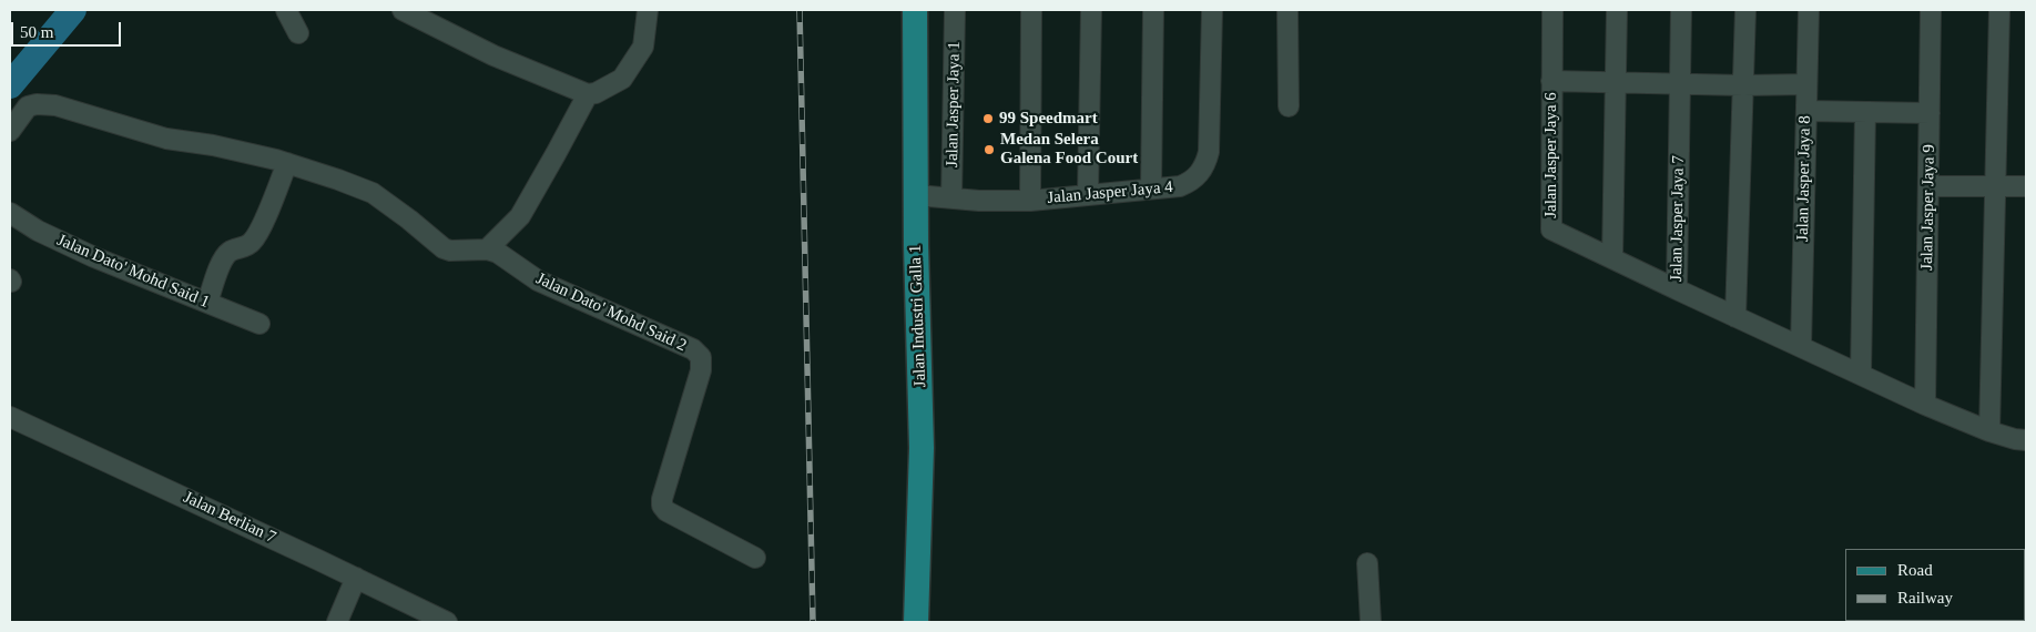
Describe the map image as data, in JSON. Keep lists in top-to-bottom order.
{
  "streets": {
    "main road": ["Jalan Industri Galla 1"],
    "street": [
      "Jalan Jasper Jaya 1",
      "Jalan Jasper Jaya 6",
      "Jalan Jasper Jaya 8",
      "Jalan Jasper Jaya 4",
      "Jalan Jasper Jaya 9",
      "Jalan Jasper Jaya 7",
      "Jalan Dato' Mohd Said 1",
      "Jalan Dato' Mohd Said 2",
      "Jalan Berlian 7"
    ]
  },
  "crossings": [
    ["Jalan Jasper Jaya 1", "Jalan Jasper Jaya 4"],
    ["Jalan Jasper Jaya 6", "Jalan Jasper Jaya 7"],
    ["Jalan Jasper Jaya 8", "Jalan Jasper Jaya 7"],
    ["Jalan Jasper Jaya 4", "Jalan Industri Galla 1"],
    ["Jalan Jasper Jaya 9", "Jalan Jasper Jaya 7"]
  ],
  "places": ["99 Speedmart", "Medan Selera Galena Food Court"],
  "legend": ["Road", "Railway"],
  "scale_bar": "50 m"
}
